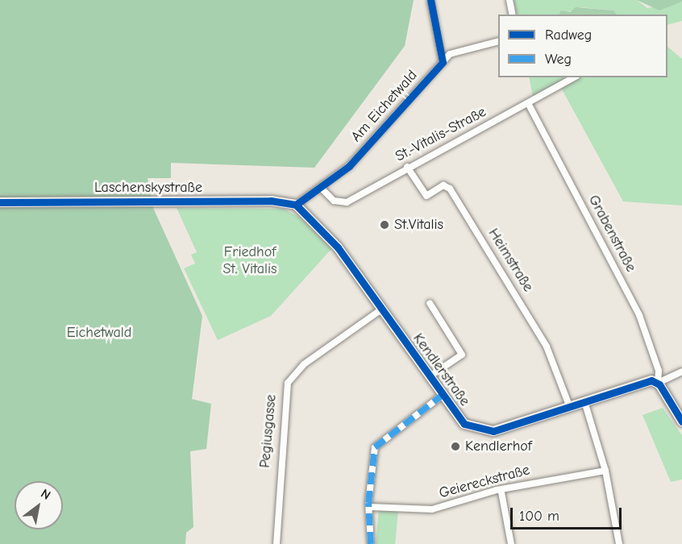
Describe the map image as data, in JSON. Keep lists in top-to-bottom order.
{
  "streets": {
    "street": [
      "Am Eichetwald",
      "St.-Vitalis-Straße",
      "Laschenskystraße",
      "Grabenstraße",
      "Heimstraße",
      "Kendlerstraße",
      "Pegiusgasse",
      "Geiereckstraße"
    ]
  },
  "crossings": [
    ["Am Eichetwald", "St.-Vitalis-Straße"],
    ["Am Eichetwald", "Laschenskystraße"],
    ["Am Eichetwald", "Kendlerstraße"],
    ["St.-Vitalis-Straße", "Grabenstraße"],
    ["St.-Vitalis-Straße", "Heimstraße"],
    ["Laschenskystraße", "Kendlerstraße"],
    ["Grabenstraße", "Kendlerstraße"],
    ["Heimstraße", "Kendlerstraße"],
    ["Kendlerstraße", "Pegiusgasse"]
  ],
  "parks": ["Friedhof St. Vitalis", "Eichetwald"],
  "places": ["St.Vitalis", "Kendlerhof"],
  "legend": ["Radweg", "Weg"],
  "scale_bar": "100 m",
  "north": "top right"
}
